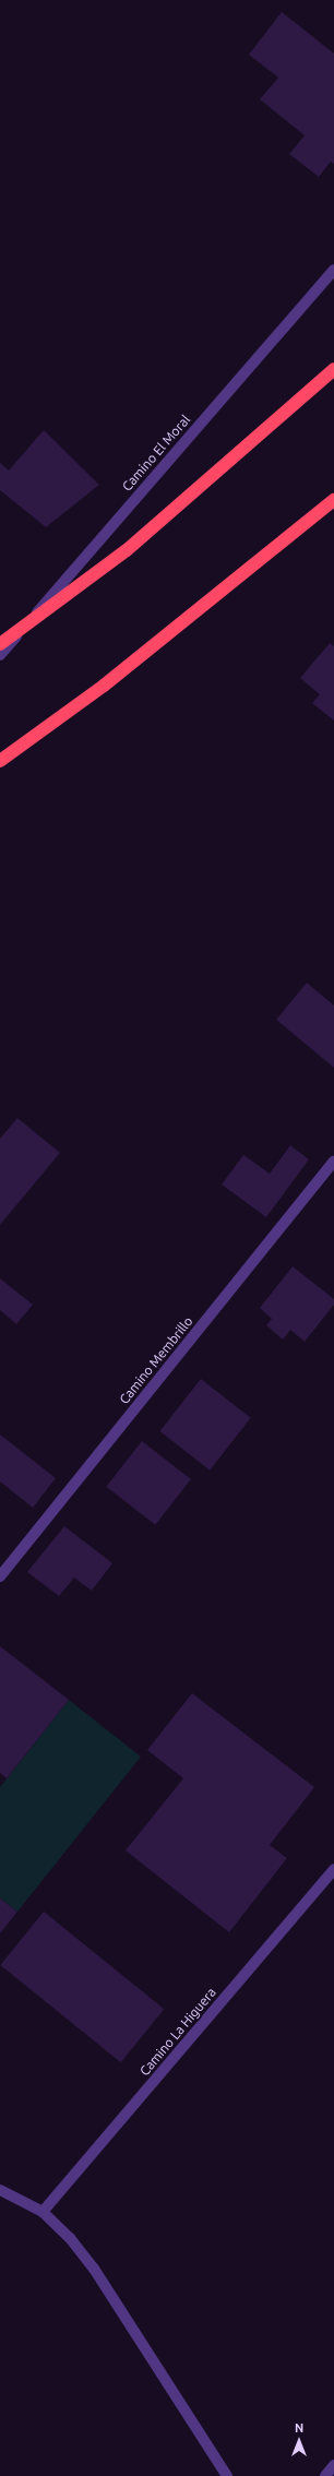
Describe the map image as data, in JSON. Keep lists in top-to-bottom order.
{
  "streets": {
    "street": ["Camino El Moral", "Camino Membrillo", "Camino La Higuera"]
  },
  "north": "top"
}
